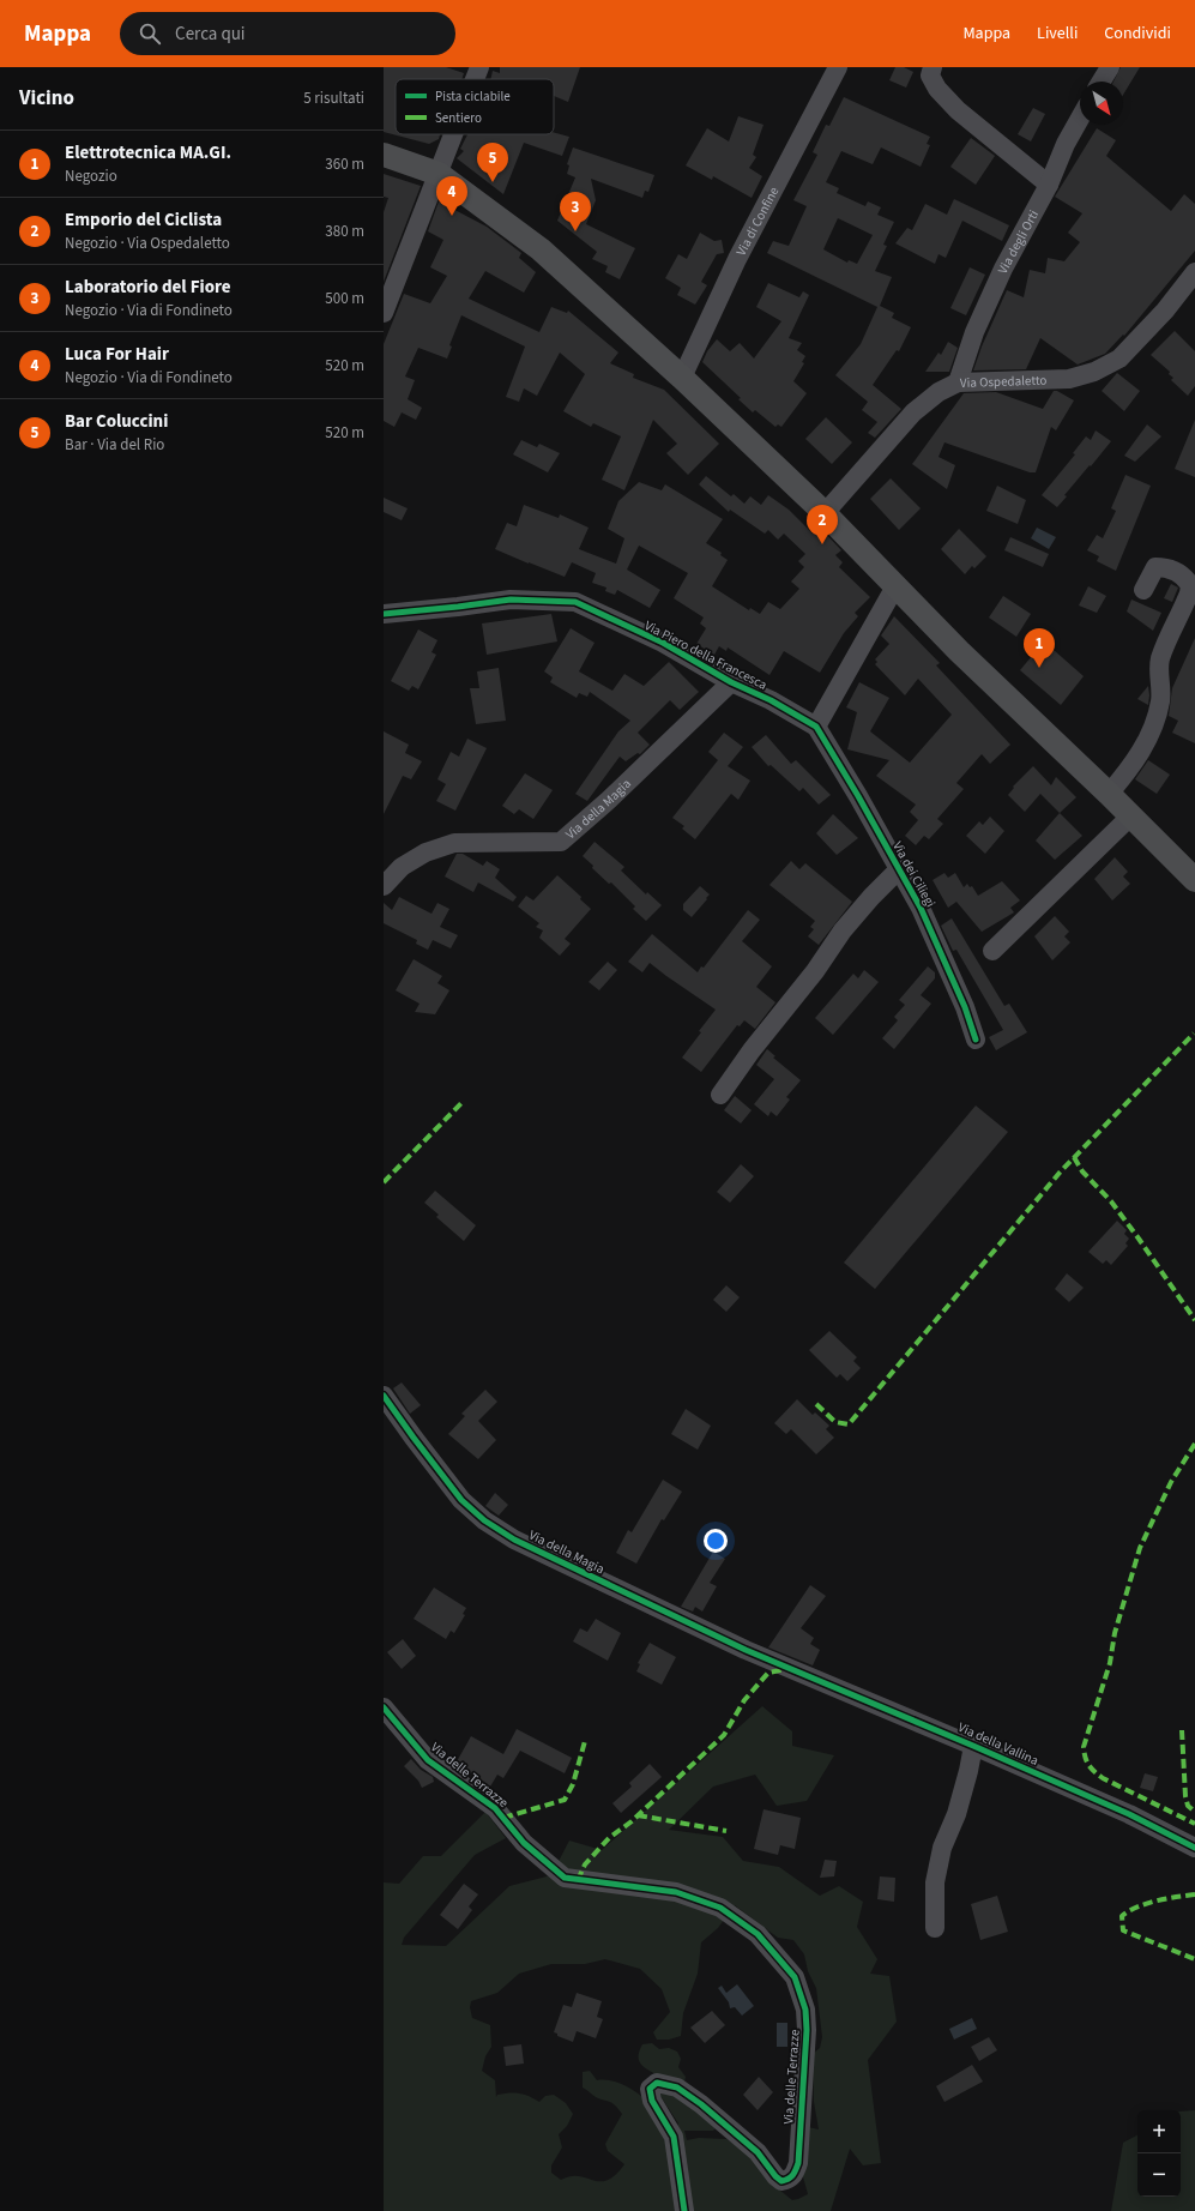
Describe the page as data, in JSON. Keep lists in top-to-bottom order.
{
  "streets": {
    "street": [
      "Via di Confine",
      "Via degli Orti",
      "Via Ospedaletto",
      "Via Piero della Francesca",
      "Via della Magia",
      "Via dei Ciliegi",
      "Via della Vallina",
      "Via delle Terrazze"
    ]
  },
  "crossings": [
    ["Via degli Orti", "Via Ospedaletto"],
    ["Via Piero della Francesca", "Via della Magia"],
    ["Via Piero della Francesca", "Via dei Ciliegi"],
    ["Via della Magia", "Via della Vallina"]
  ],
  "legend": ["Pista ciclabile", "Sentiero"],
  "north": "bottom right",
  "page": {
    "header": "Mappa",
    "search": "Cerca qui",
    "nav": ["Mappa", "Livelli", "Condividi"],
    "heading": ["Vicino", "5 risultati"],
    "list": [
      {
        "mark": "1",
        "name": "Elettrotecnica MA.GI.",
        "note": "Negozio",
        "value": "360 m"
      },
      {
        "mark": "2",
        "name": "Emporio del Ciclista",
        "note": "Negozio · Via Ospedaletto",
        "value": "380 m"
      },
      {
        "mark": "3",
        "name": "Laboratorio del Fiore",
        "note": "Negozio · Via di Fondineto",
        "value": "500 m"
      },
      {
        "mark": "4",
        "name": "Luca For Hair",
        "note": "Negozio · Via di Fondineto",
        "value": "520 m"
      },
      {
        "mark": "5",
        "name": "Bar Coluccini",
        "note": "Bar · Via del Rio",
        "value": "520 m"
      }
    ],
    "pins": [
      "5",
      "4",
      "3",
      "2",
      "1"
    ],
    "map_buttons": ["+", "−"]
  }
}
